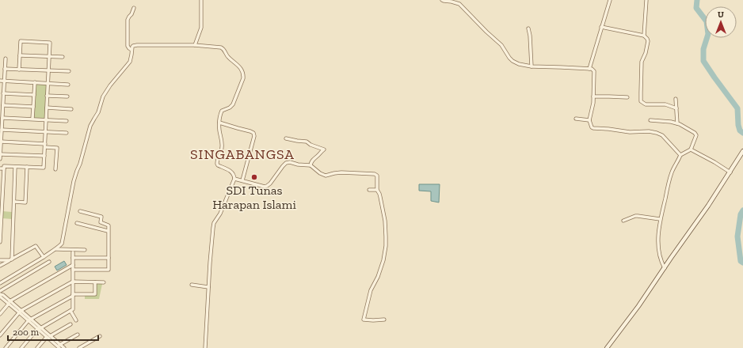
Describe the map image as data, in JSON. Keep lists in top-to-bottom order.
{
  "districts": ["SINGABANGSA"],
  "places": ["SDI Tunas Harapan Islami"],
  "scale_bar": "200 m",
  "north": "top"
}
